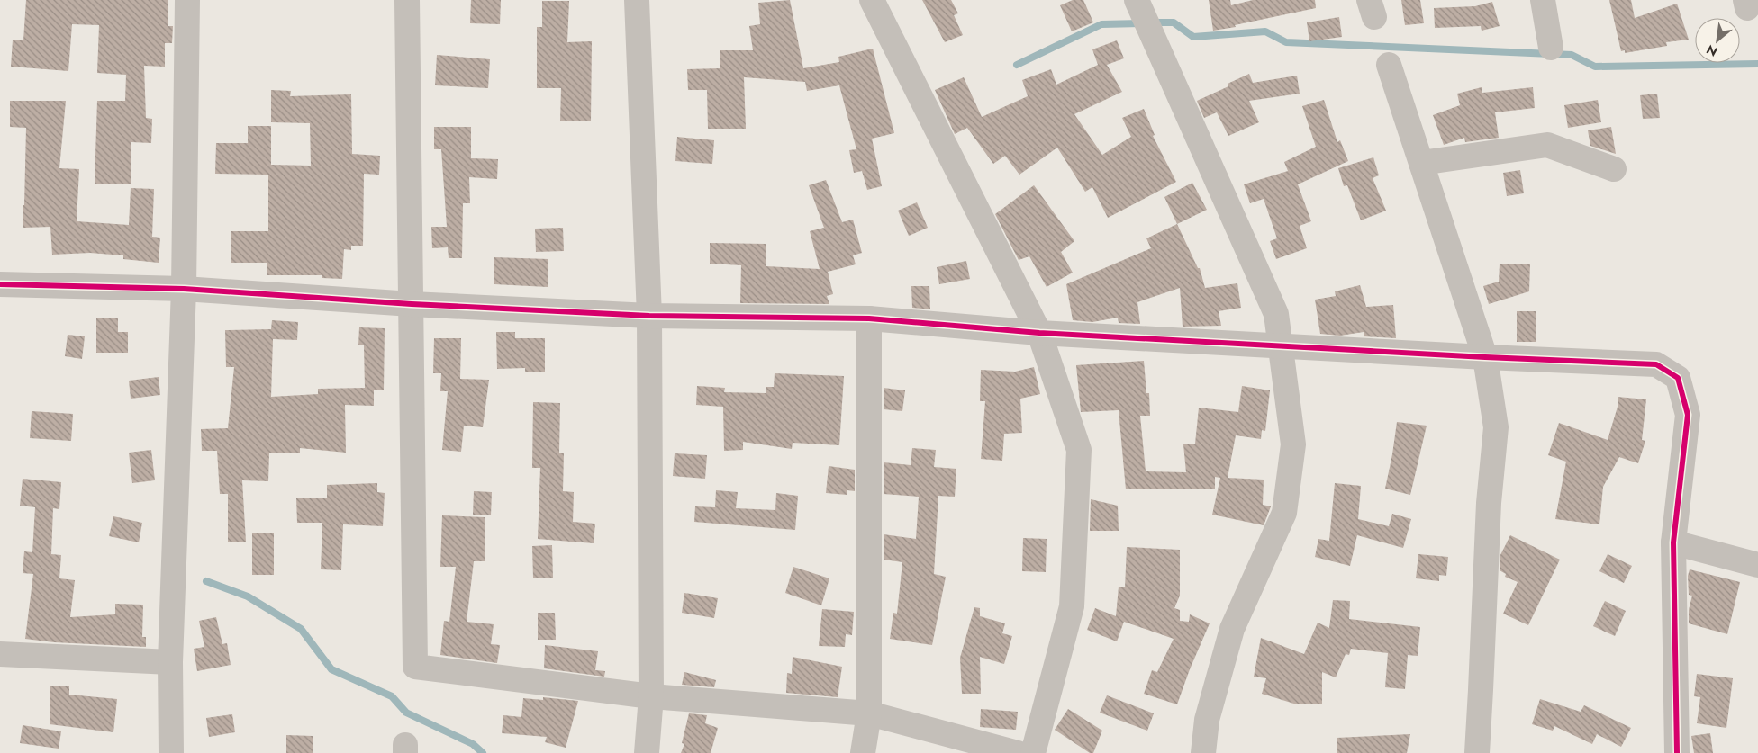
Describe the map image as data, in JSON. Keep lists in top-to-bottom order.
{
  "north": "bottom left"
}
